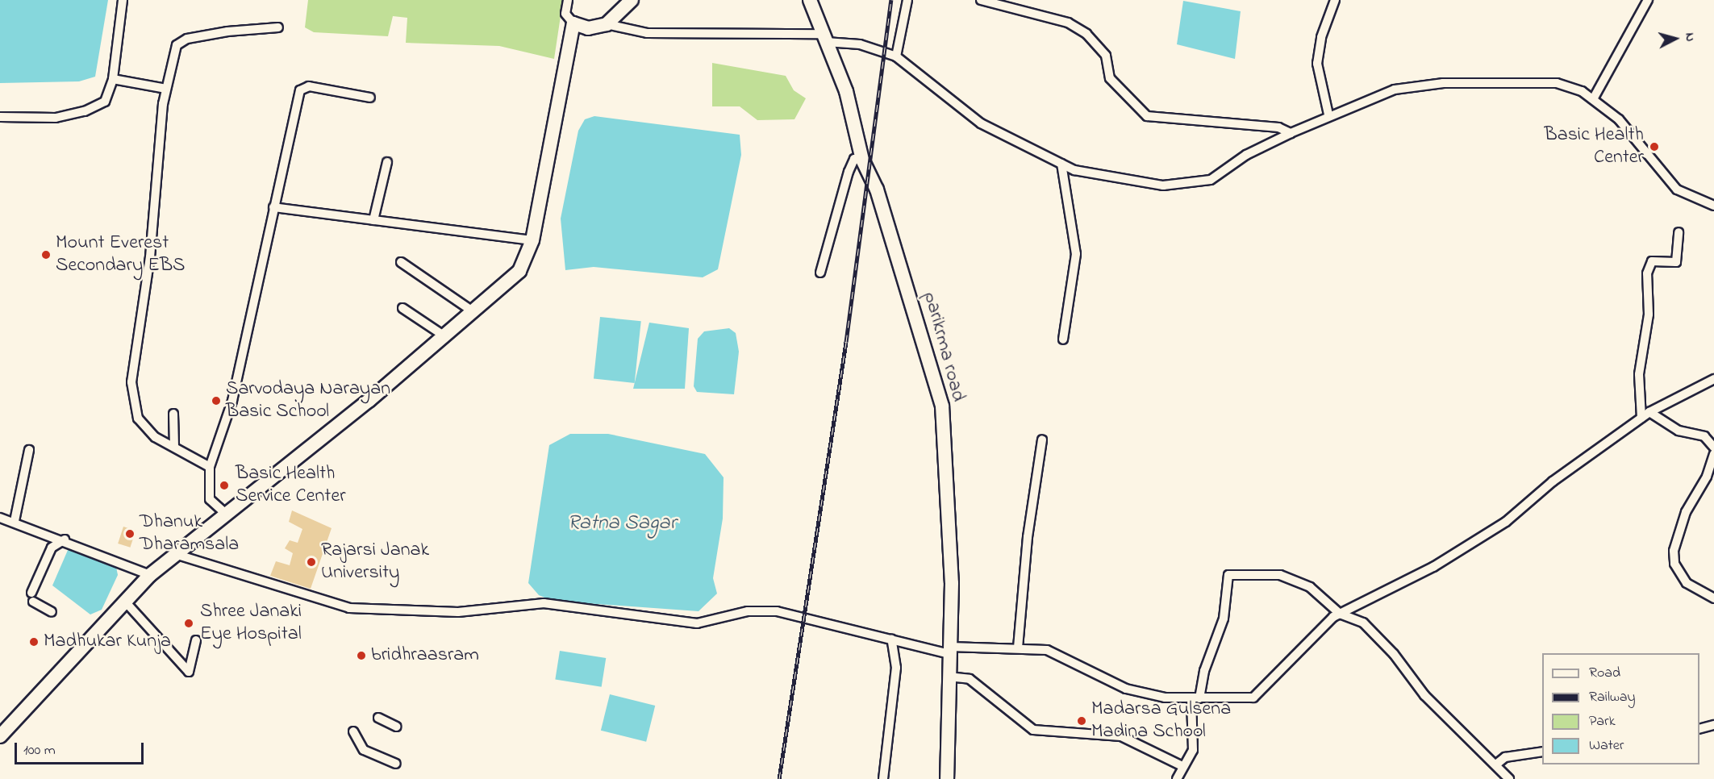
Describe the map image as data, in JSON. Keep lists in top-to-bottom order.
{
  "streets": {
    "main road": ["parikrma road"]
  },
  "water": ["Ratna Sagar"],
  "places": [
    "Basic Health Center",
    "Mount Everest Secondary EBS",
    "Sarvodaya Narayan Basic School",
    "Basic Health Service Center",
    "Dhanuk Dharamsala",
    "Rajarsi Janak University",
    "Shree Janaki Eye Hospital",
    "Madhukar Kunja",
    "bridhraasram",
    "Madarsa Gulsena Madina School"
  ],
  "legend": [
    "Road",
    "Railway",
    "Park",
    "Water"
  ],
  "scale_bar": "100 m",
  "north": "right"
}
